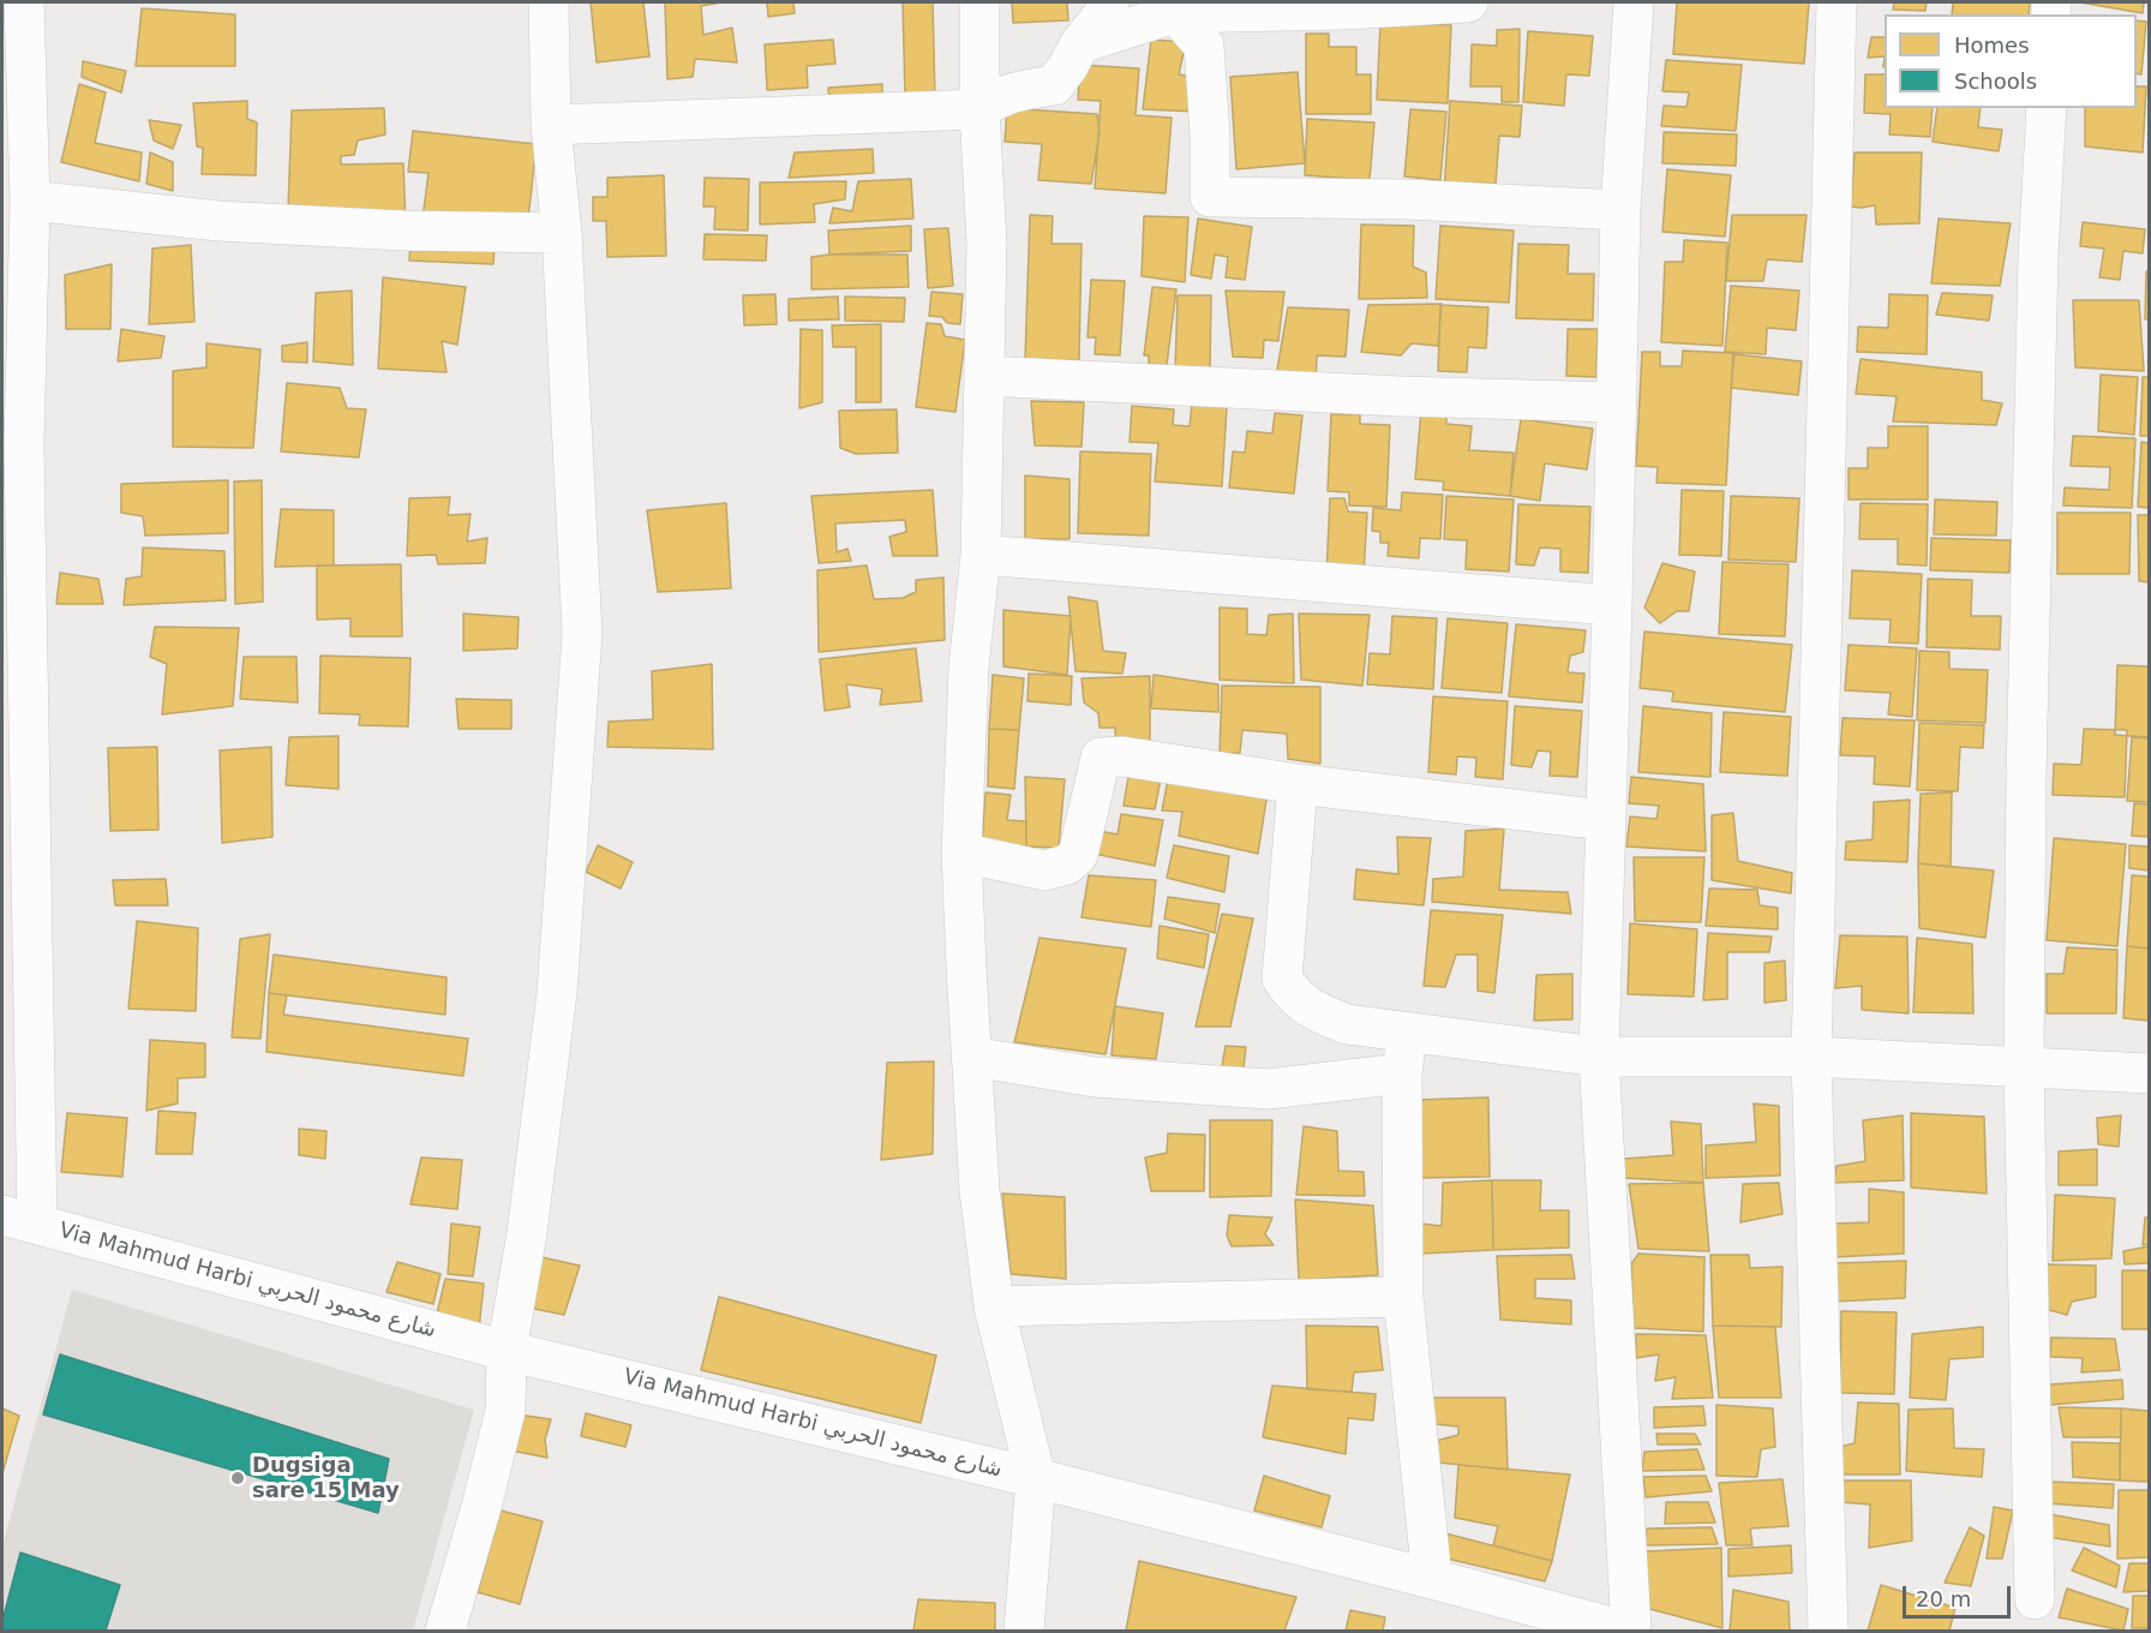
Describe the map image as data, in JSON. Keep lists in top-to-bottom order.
{
  "streets": {
    "street": ["Via Mahmud Harbi شارع محمود الحربي"]
  },
  "places": ["Dugsiga sare 15 May"],
  "legend": ["Homes", "Schools"],
  "scale_bar": "20 m"
}
